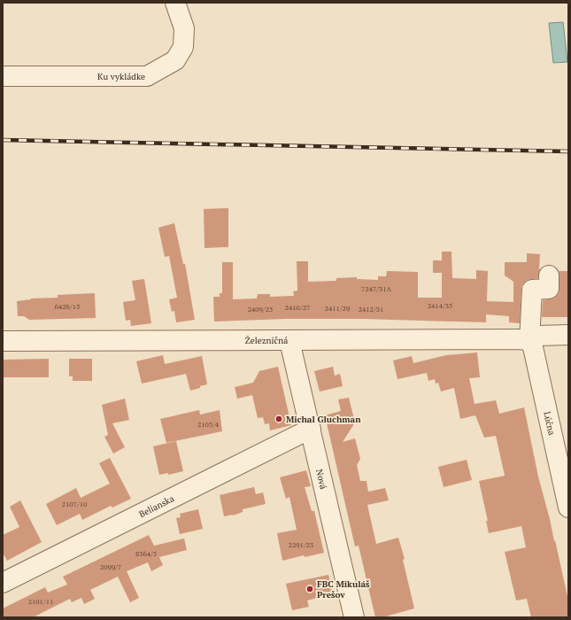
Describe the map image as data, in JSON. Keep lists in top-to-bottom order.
{
  "streets": {
    "street": [
      "Ku vykládke",
      "Železničná",
      "Lúčna",
      "Nová",
      "Belianska"
    ]
  },
  "crossings": [
    ["Železničná", "Lúčna"],
    ["Železničná", "Nová"],
    ["Nová", "Belianska"]
  ],
  "places": ["Michal Gluchman", "FBC Mikuláš Prešov"],
  "house_numbers": [
    "7247/31A",
    "2414/35",
    "6426/15",
    "2410/27",
    "2411/29",
    "2409/25",
    "2412/31",
    "2105/4",
    "2107/10",
    "2291/23",
    "8364/5",
    "2099/7",
    "2101/11"
  ]
}
